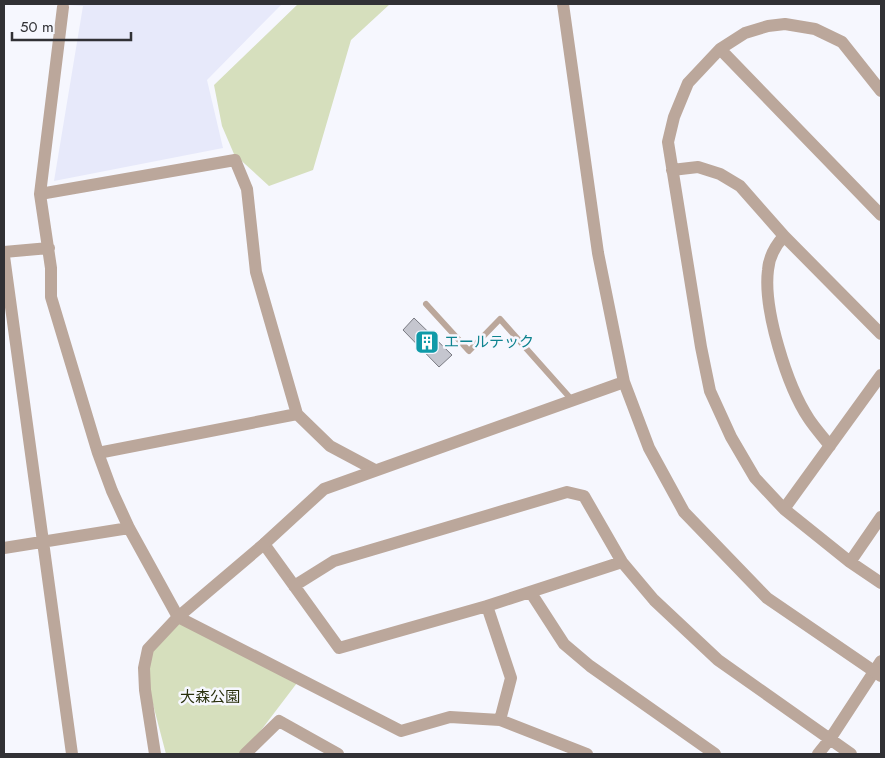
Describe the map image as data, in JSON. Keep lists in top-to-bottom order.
{
  "parks": ["大森公園"],
  "places": {
    "building": ["エールテック"]
  },
  "scale_bar": "50 m"
}
